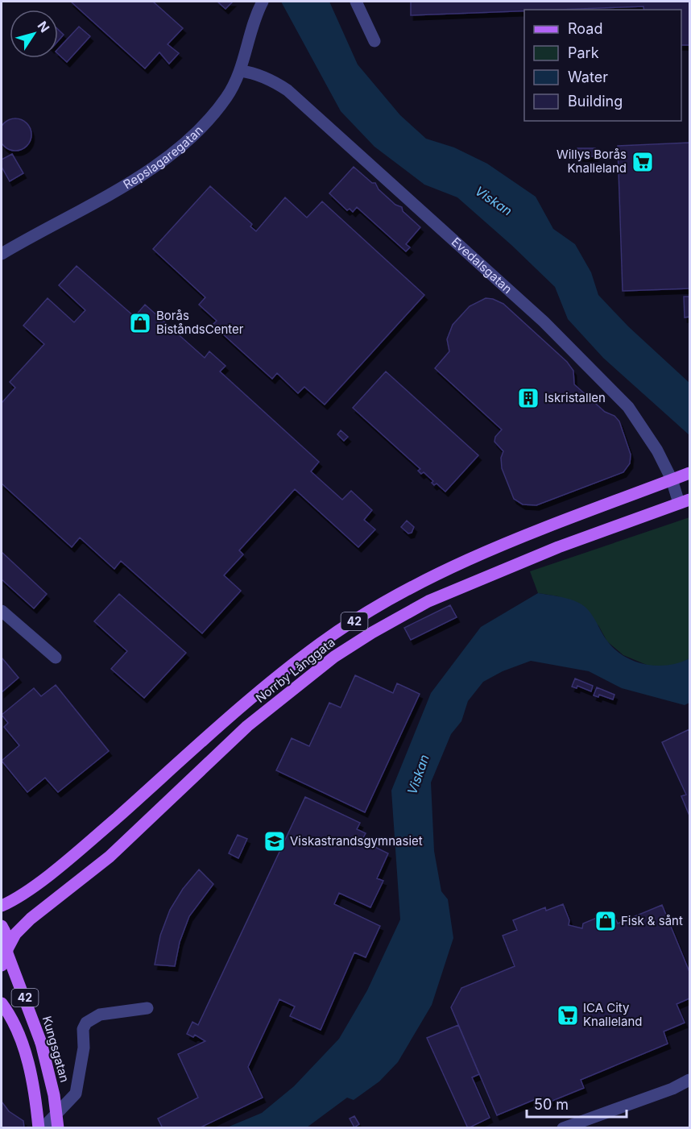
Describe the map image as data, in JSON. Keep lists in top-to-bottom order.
{
  "streets": {
    "main road": ["42", "Norrby Långgata", "Kungsgatan"],
    "street": ["Repslagaregatan", "Evedalsgatan"]
  },
  "crossings": [
    ["Repslagaregatan", "Evedalsgatan"],
    ["Evedalsgatan", "Norrby Långgata"],
    ["42", "Norrby Långgata"],
    ["42", "Kungsgatan"],
    ["Norrby Långgata", "Kungsgatan"]
  ],
  "water": ["Viskan"],
  "places": {
    "supermarket": ["Willys Borås Knalleland", "ICA City Knalleland"],
    "shop": ["Borås BiståndsCenter", "Fisk & sånt"],
    "building": ["Iskristallen"],
    "school or university": ["Viskastrandsgymnasiet"]
  },
  "legend": [
    "Road",
    "Park",
    "Water",
    "Building"
  ],
  "scale_bar": "50 m",
  "north": "top right"
}
